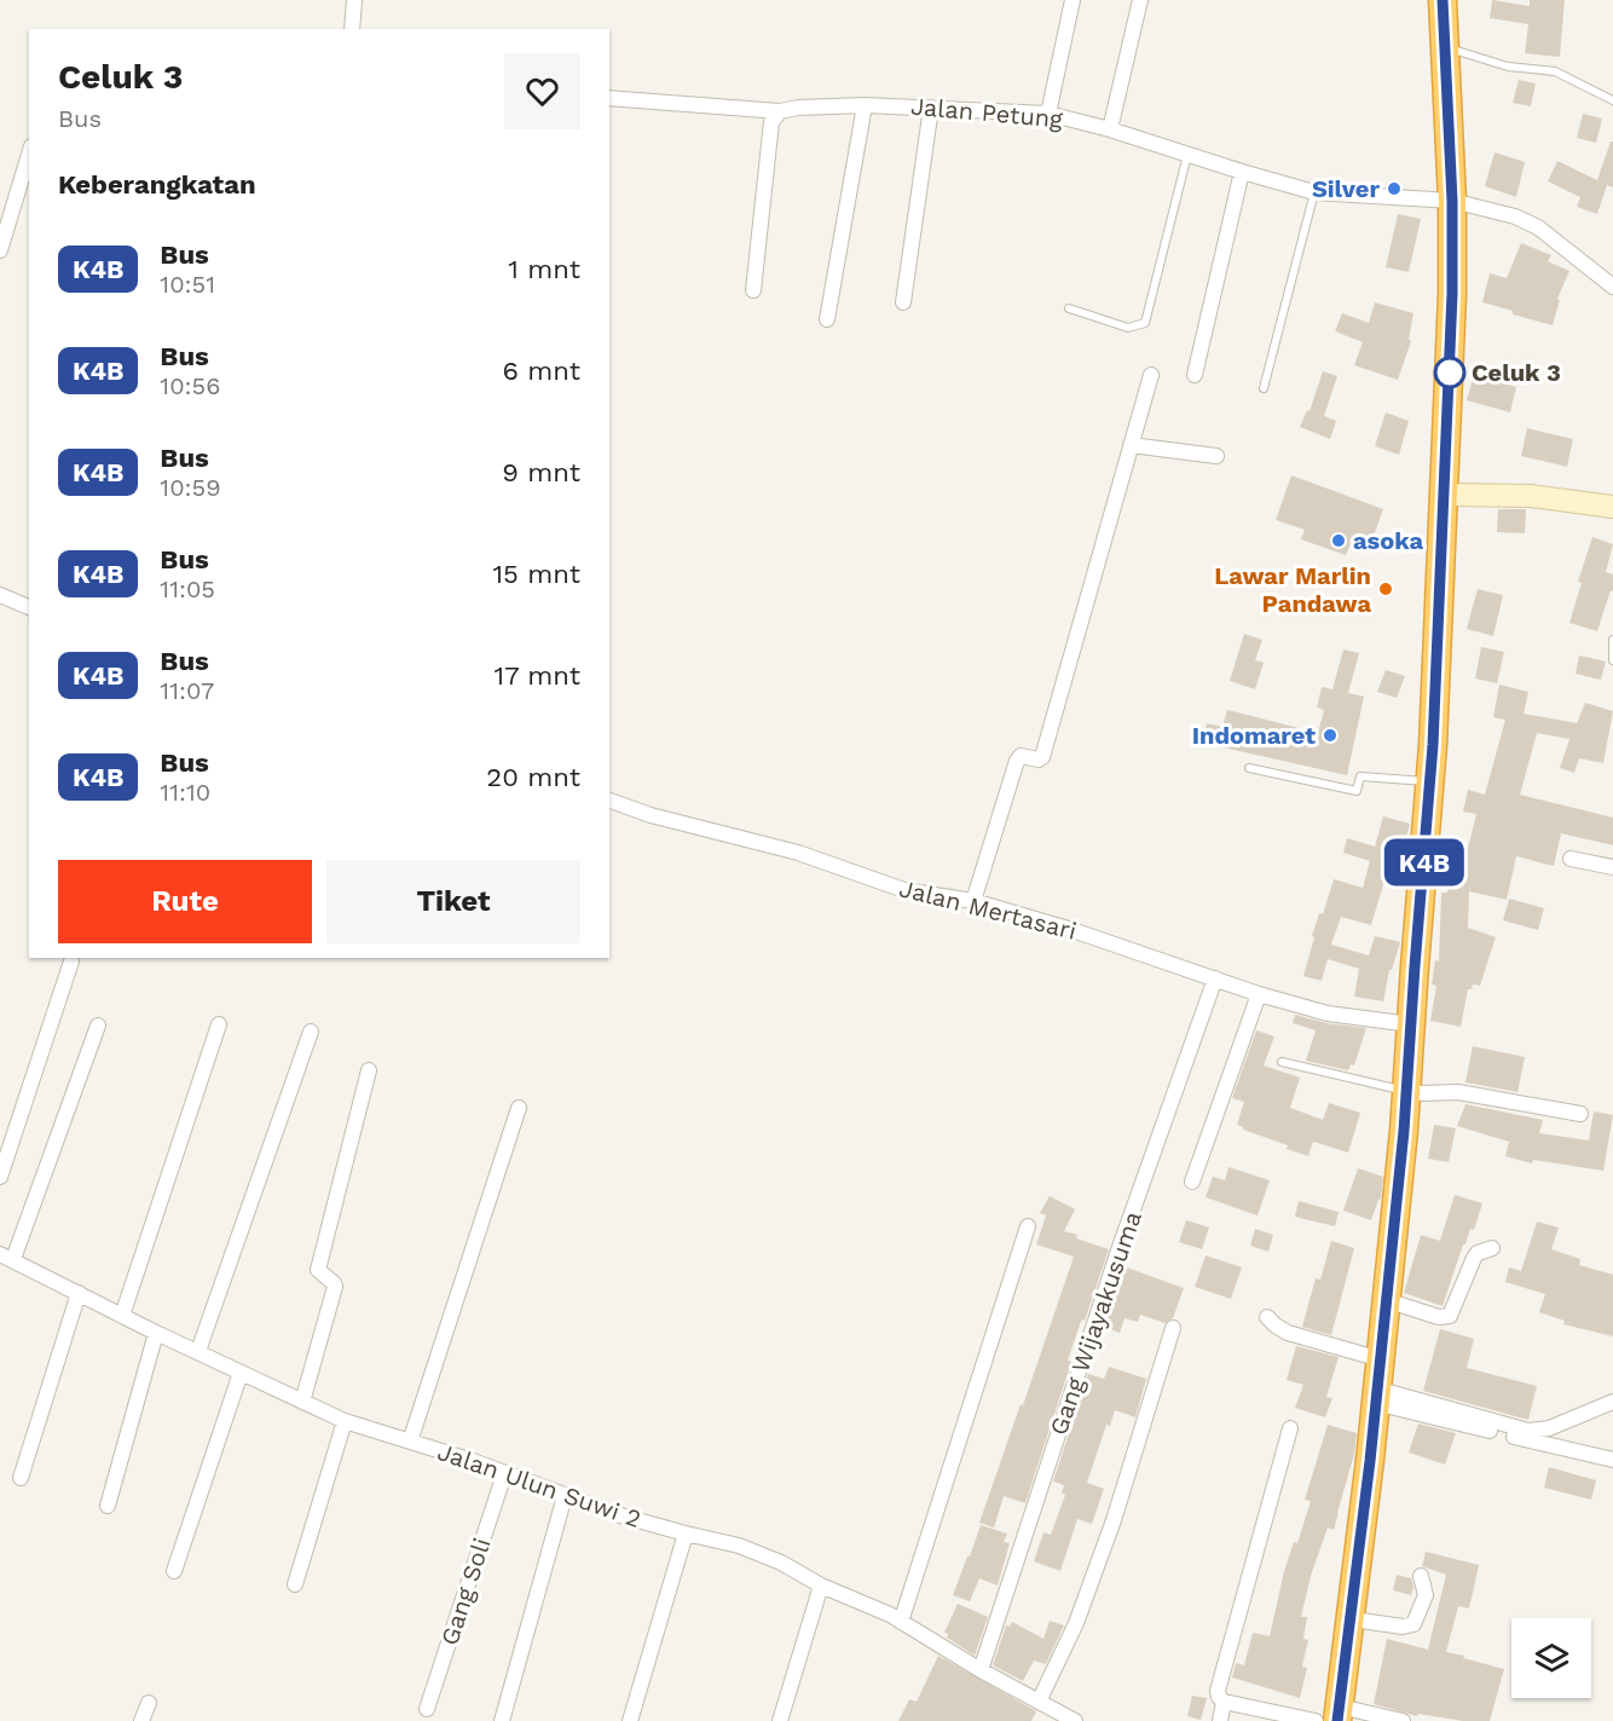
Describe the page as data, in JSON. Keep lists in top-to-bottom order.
{
  "streets": {
    "street": [
      "Jalan Petung",
      "Jalan Mertasari",
      "Gang Wijayakusuma",
      "Jalan Ulun Suwi 2",
      "Gang Soli"
    ]
  },
  "crossings": [
    ["Jalan Mertasari", "Gang Wijayakusuma"],
    ["Gang Wijayakusuma", "Jalan Ulun Suwi 2"],
    ["Jalan Ulun Suwi 2", "Gang Soli"]
  ],
  "places": [
    "Silver",
    "Celuk 3",
    "asoka",
    "Lawar Marlin Pandawa",
    "Indomaret"
  ],
  "lines": ["bus line K4B"],
  "page": {
    "on_map": "K4B",
    "heading": [
      ["Celuk 3", "Bus"],
      "Keberangkatan"
    ],
    "list": [
      {
        "mark": "K4B",
        "name": "Bus",
        "note": "10:51",
        "value": "1 mnt"
      },
      {
        "mark": "K4B",
        "name": "Bus",
        "note": "10:56",
        "value": "6 mnt"
      },
      {
        "mark": "K4B",
        "name": "Bus",
        "note": "10:59",
        "value": "9 mnt"
      },
      {
        "mark": "K4B",
        "name": "Bus",
        "note": "11:05",
        "value": "15 mnt"
      },
      {
        "mark": "K4B",
        "name": "Bus",
        "note": "11:07",
        "value": "17 mnt"
      },
      {
        "mark": "K4B",
        "name": "Bus",
        "note": "11:10",
        "value": "20 mnt"
      }
    ],
    "buttons": ["Rute", "Tiket"]
  }
}
